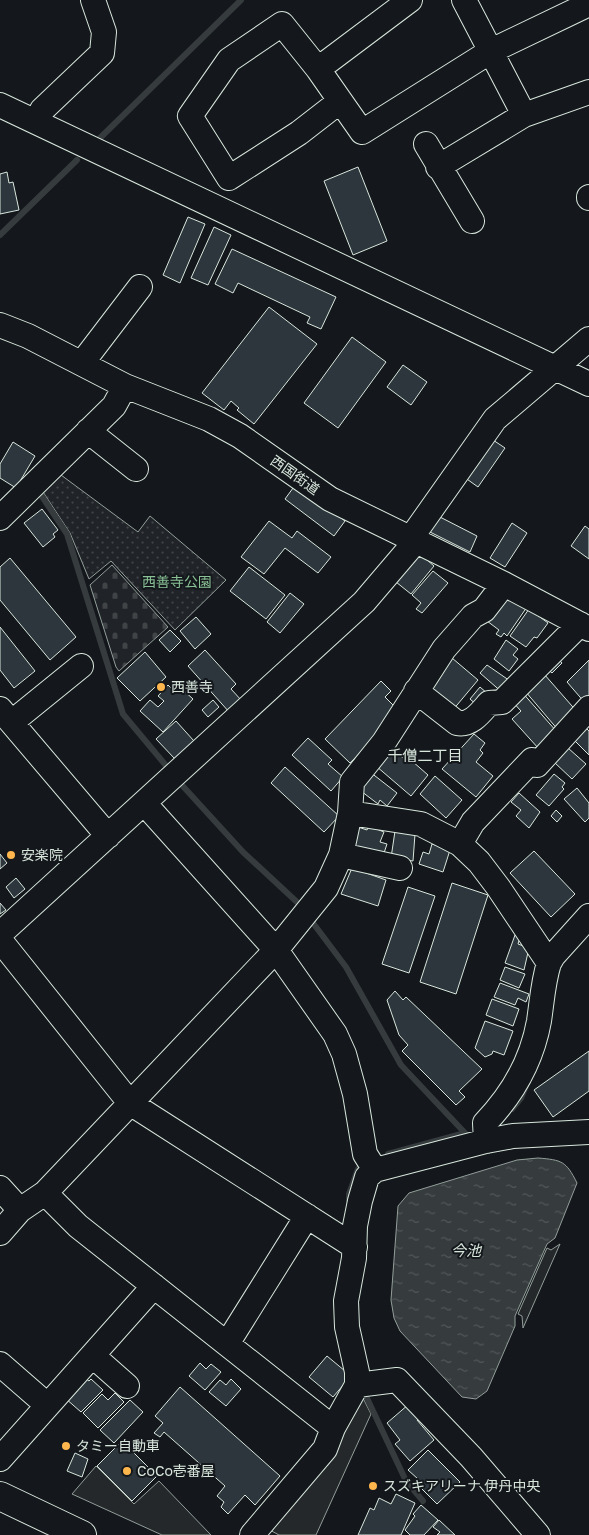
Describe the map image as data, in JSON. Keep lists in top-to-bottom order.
{
  "streets": {
    "street": ["西国街道"]
  },
  "districts": ["千僧二丁目"],
  "water": ["今池"],
  "parks": ["西善寺公園"],
  "places": [
    "西善寺",
    "安楽院",
    "タミー自動車",
    "CoCo壱番屋",
    "スズキアリーナ 伊丹中央"
  ]
}
